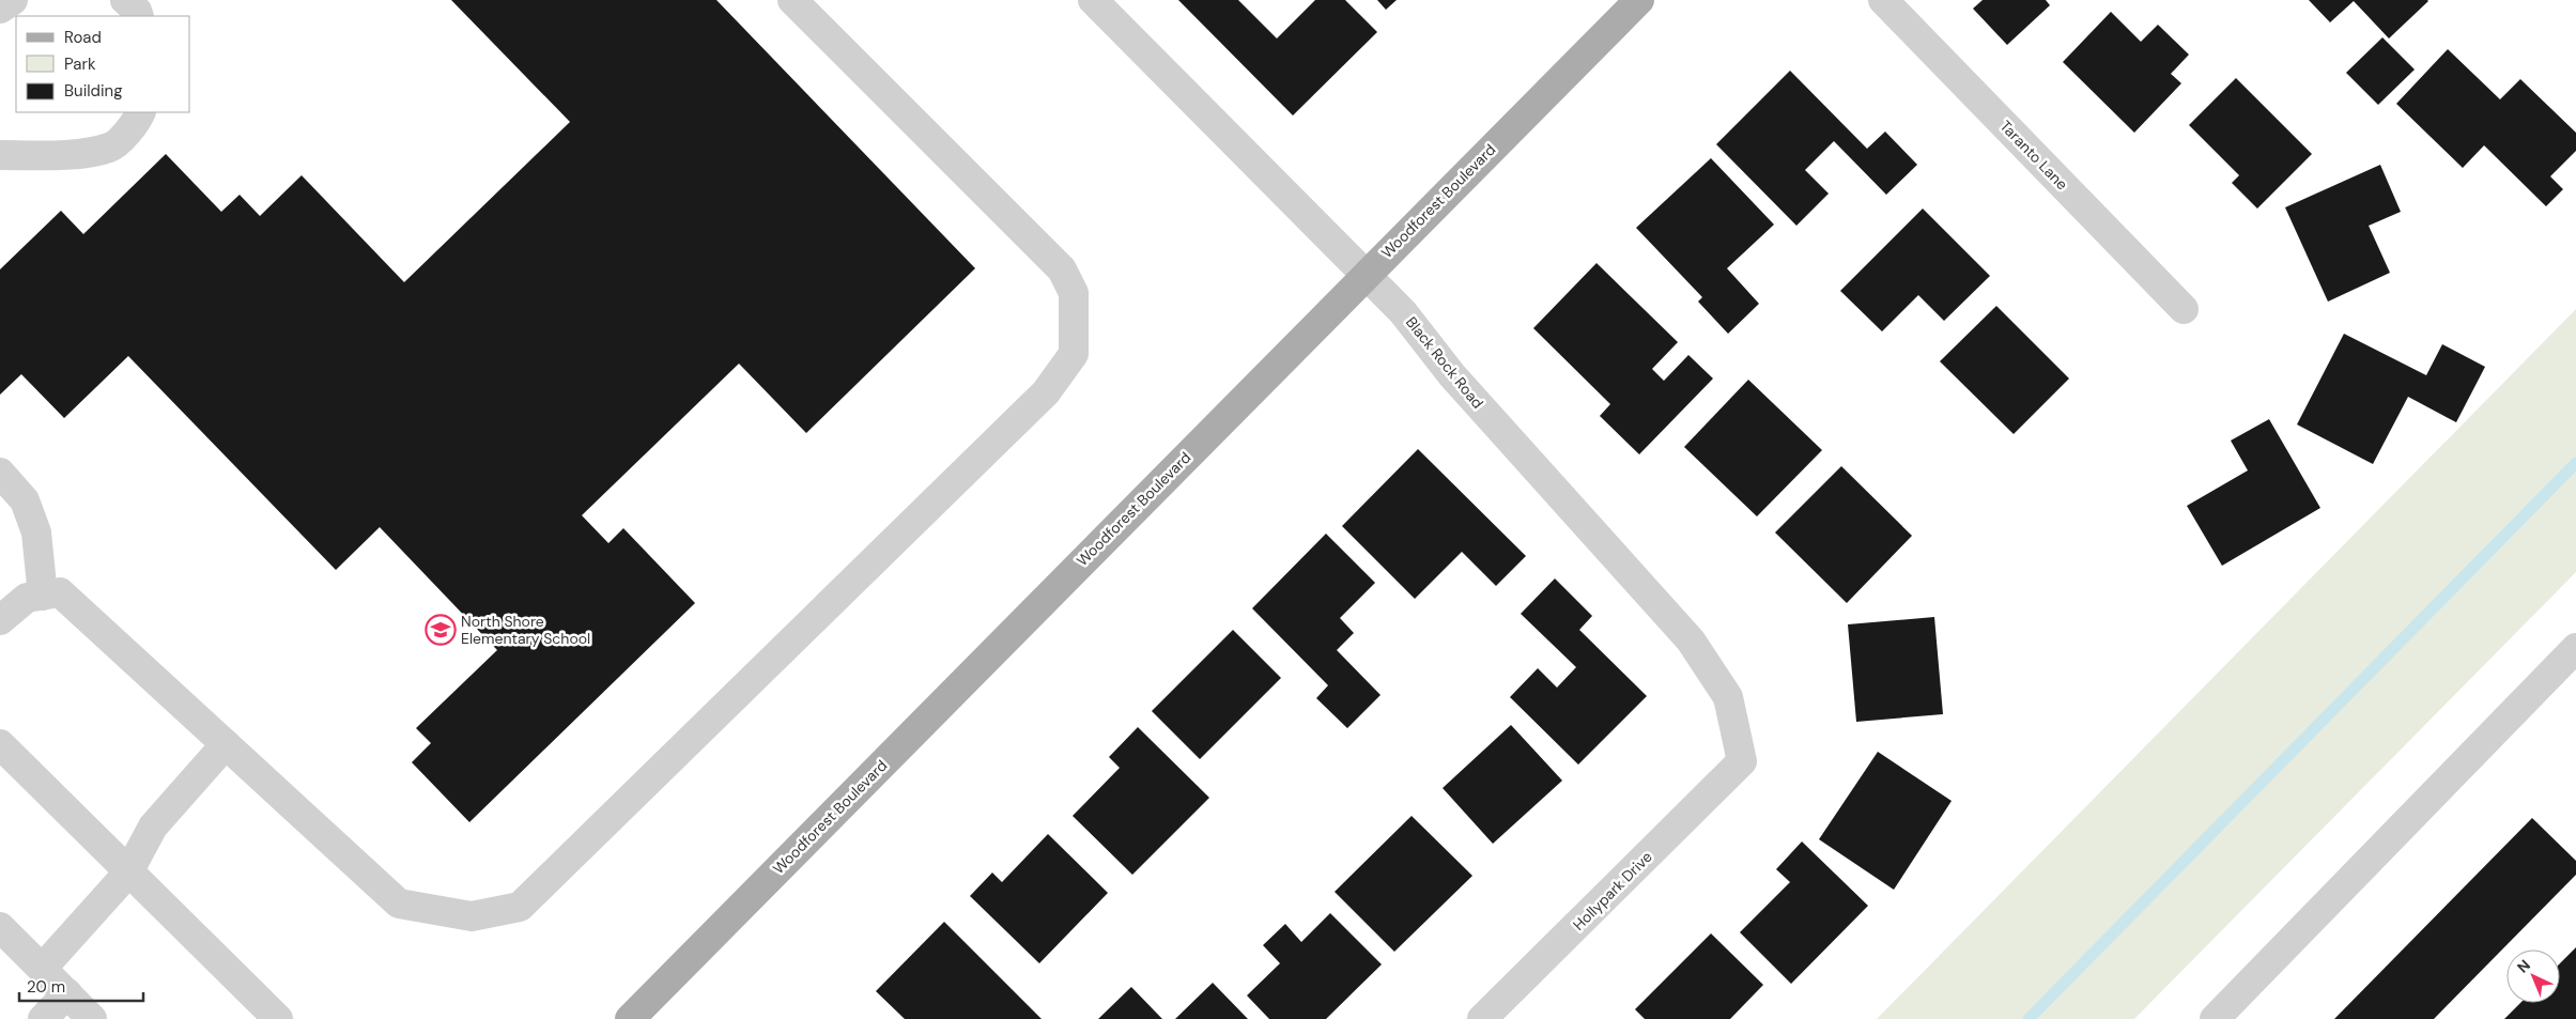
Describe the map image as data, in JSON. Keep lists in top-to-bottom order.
{
  "streets": {
    "main road": ["Woodforest Boulevard"],
    "street": ["Taranto Lane", "Black Rock Road", "Hollypark Drive"]
  },
  "crossings": [
    ["Woodforest Boulevard", "Black Rock Road"],
    ["Black Rock Road", "Hollypark Drive"]
  ],
  "places": {
    "school or university": ["North Shore Elementary School"]
  },
  "legend": ["Road", "Park", "Building"],
  "scale_bar": "20 m",
  "north": "top left"
}
